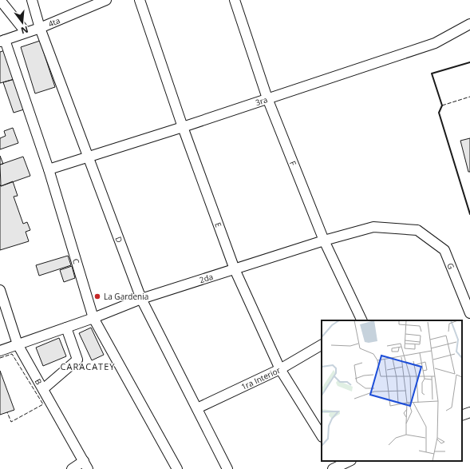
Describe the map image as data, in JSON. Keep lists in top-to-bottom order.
{
  "streets": {
    "street": [
      "4ta",
      "3ra",
      "F",
      "E",
      "D",
      "C",
      "G",
      "2da",
      "1ra Interior",
      "B"
    ]
  },
  "crossings": [
    ["4ta", "D"],
    ["4ta", "C"],
    ["3ra", "F"],
    ["3ra", "E"],
    ["3ra", "D"],
    ["3ra", "C"],
    ["F", "2da"],
    ["E", "2da"],
    ["E", "1ra Interior"],
    ["D", "2da"],
    ["D", "1ra Interior"],
    ["C", "2da"],
    ["G", "2da"],
    ["2da", "B"]
  ],
  "districts": ["CARACATEY"],
  "places": ["La Gardenia"],
  "north": "bottom"
}
